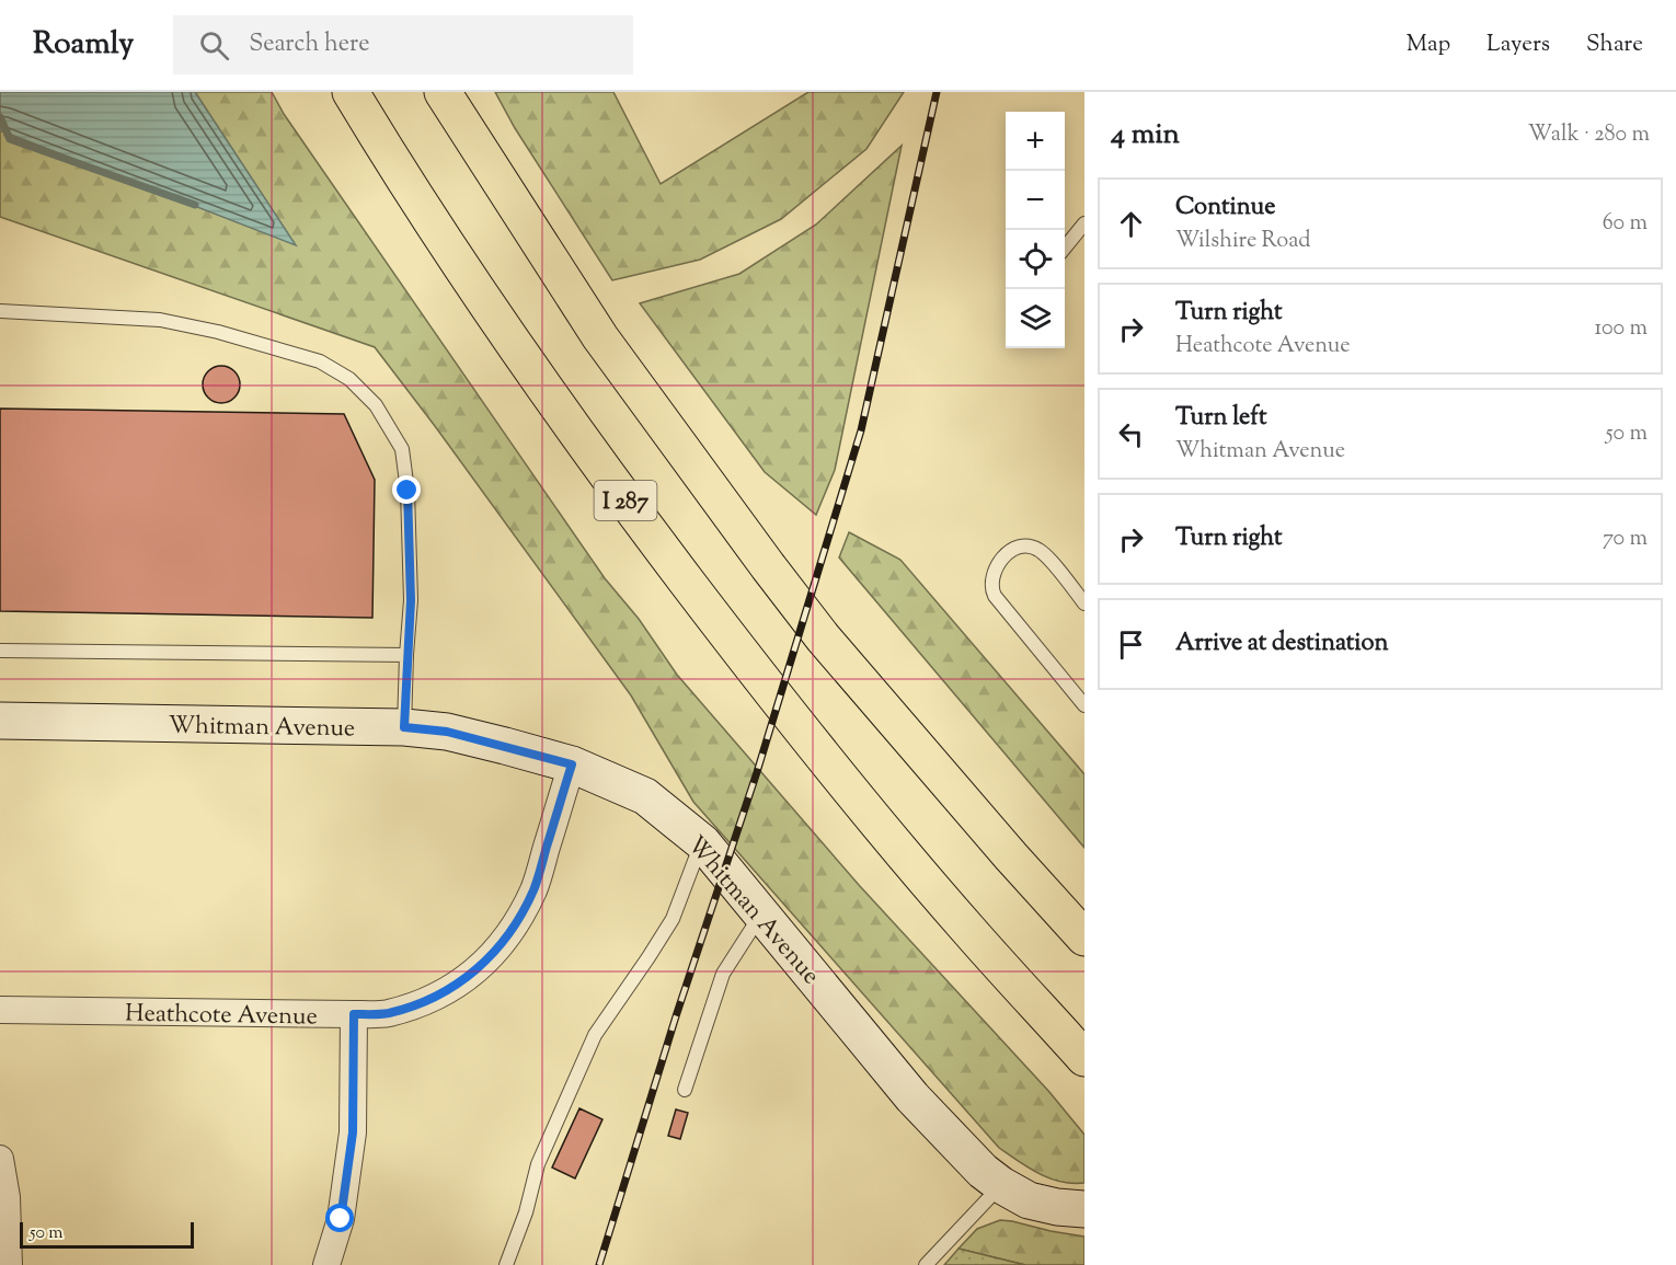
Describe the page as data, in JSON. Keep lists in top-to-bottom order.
{
  "streets": {
    "highway": ["I 287"],
    "street": ["Whitman Avenue", "Heathcote Avenue"]
  },
  "crossings": [
    ["Whitman Avenue", "Heathcote Avenue"]
  ],
  "scale_bar": "50 m",
  "page": {
    "header": "Roamly",
    "search": "Search here",
    "nav": ["Map", "Layers", "Share"],
    "heading": ["4 min", "Walk · 280 m"],
    "map_buttons": ["+", "−"],
    "list": [
      ["Continue", "Wilshire Road", "60 m"],
      ["Turn right", "Heathcote Avenue", "100 m"],
      ["Turn left", "Whitman Avenue", "50 m"],
      ["Turn right", "70 m"],
      "Arrive at destination"
    ],
    "scale": "50 m"
  }
}
